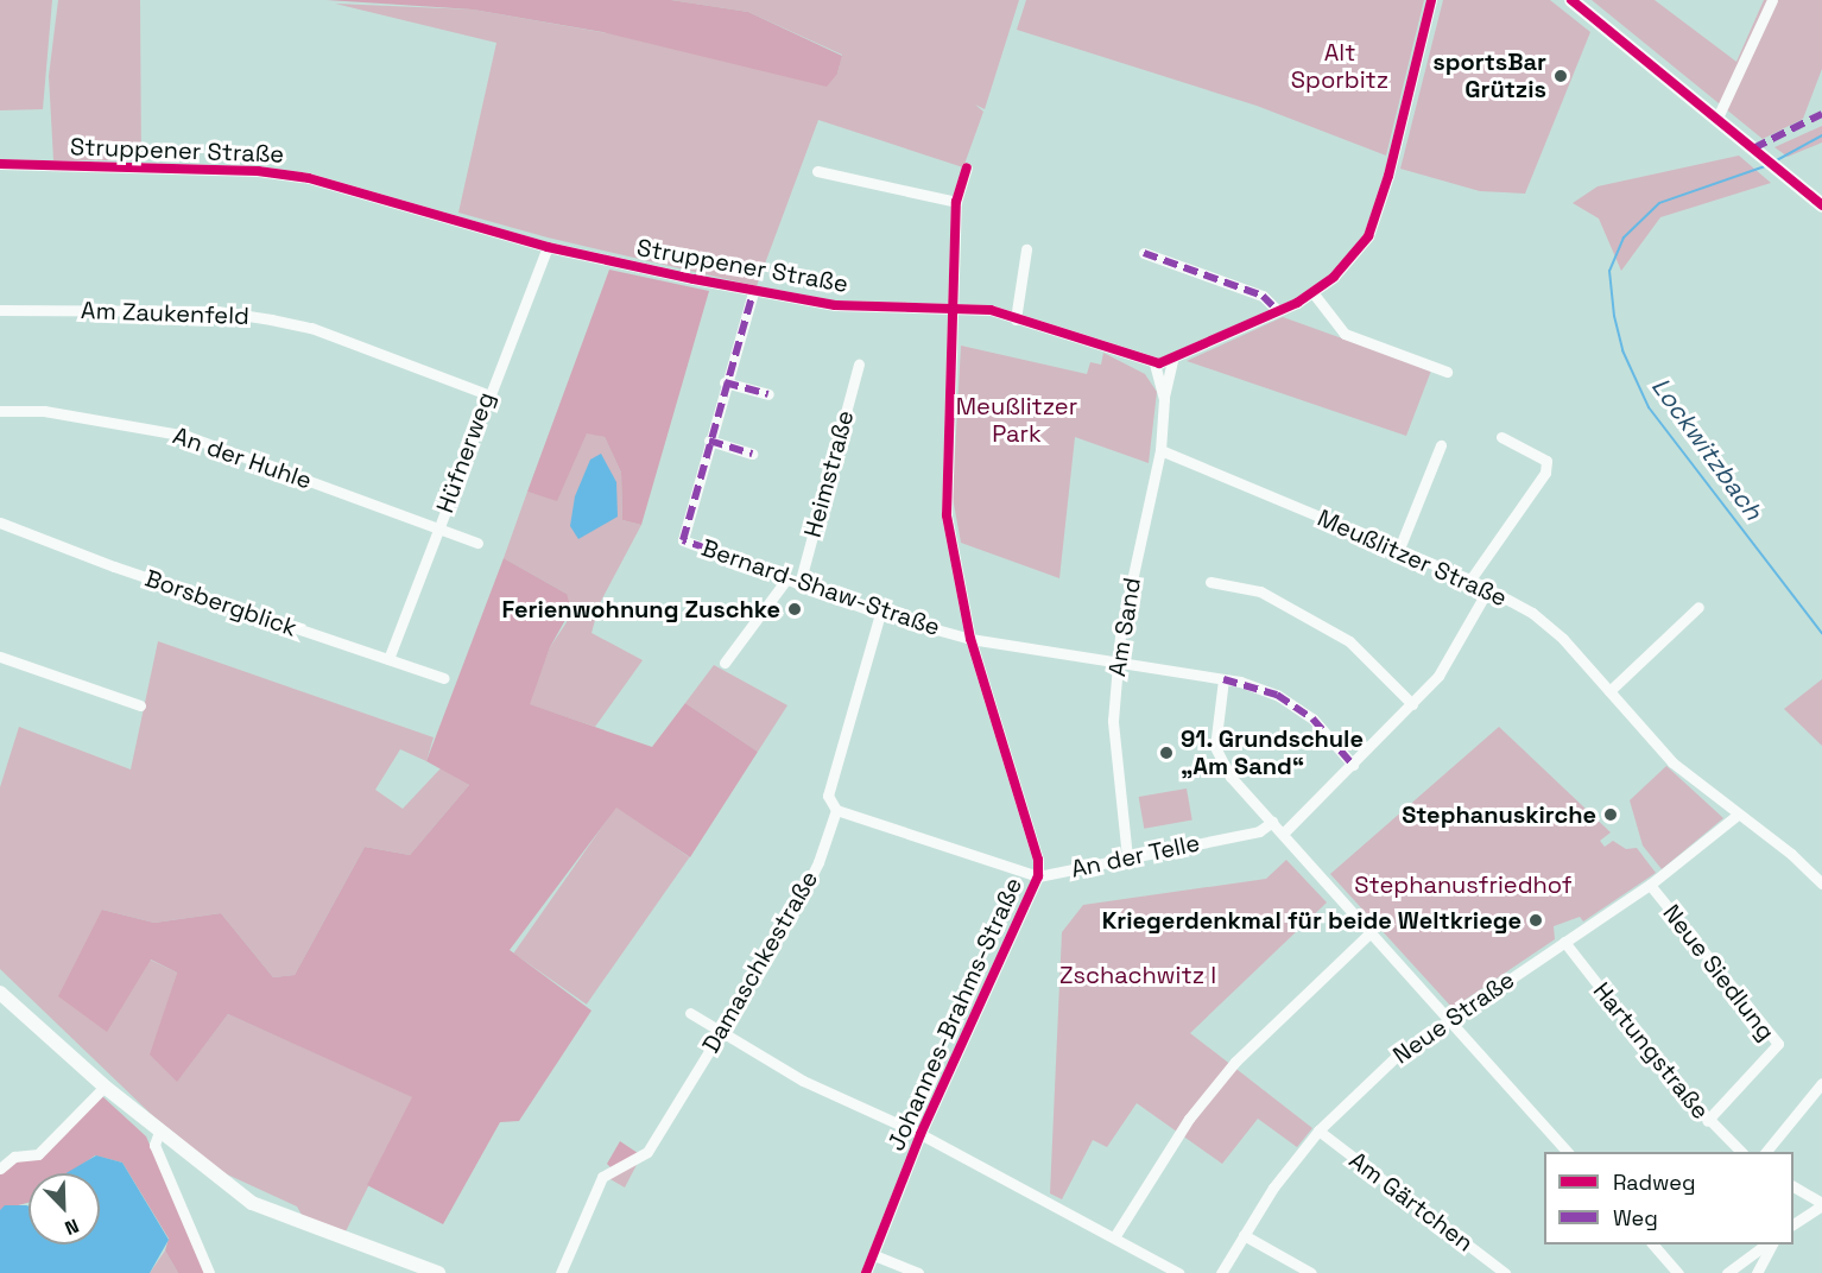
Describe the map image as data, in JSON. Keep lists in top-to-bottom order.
{
  "streets": {
    "street": [
      "Struppener Straße",
      "Am Zaukenfeld",
      "Hüfnerweg",
      "An der Huhle",
      "Heimstraße",
      "Meußlitzer Straße",
      "Bernard-Shaw-Straße",
      "Borsbergblick",
      "Am Sand",
      "An der Telle",
      "Damaschkestraße",
      "Neue Siedlung",
      "Johannes-Brahms-Straße",
      "Neue Straße",
      "Hartungstraße",
      "Am Gärtchen"
    ]
  },
  "crossings": [
    ["Struppener Straße", "Hüfnerweg"],
    ["Struppener Straße", "Am Sand"],
    ["Struppener Straße", "Johannes-Brahms-Straße"],
    ["Am Zaukenfeld", "Hüfnerweg"],
    ["Hüfnerweg", "An der Huhle"],
    ["Hüfnerweg", "Borsbergblick"],
    ["Heimstraße", "Bernard-Shaw-Straße"],
    ["Meußlitzer Straße", "Am Sand"],
    ["Meußlitzer Straße", "Neue Straße"],
    ["Bernard-Shaw-Straße", "Am Sand"],
    ["Bernard-Shaw-Straße", "Damaschkestraße"],
    ["Bernard-Shaw-Straße", "Johannes-Brahms-Straße"],
    ["Am Sand", "An der Telle"],
    ["An der Telle", "Damaschkestraße"],
    ["An der Telle", "Johannes-Brahms-Straße"],
    ["Neue Siedlung", "Neue Straße"],
    ["Neue Siedlung", "Hartungstraße"],
    ["Neue Straße", "Hartungstraße"],
    ["Neue Straße", "Am Gärtchen"]
  ],
  "water": ["Lockwitzbach"],
  "parks": [
    "Alt Sporbitz",
    "Meußlitzer Park",
    "Stephanusfriedhof",
    "Zschachwitz I"
  ],
  "places": [
    "sportsBar Grützis",
    "Ferienwohnung Zuschke",
    "91. Grundschule „Am Sand“",
    "Stephanuskirche",
    "Kriegerdenkmal für beide Weltkriege"
  ],
  "legend": ["Radweg", "Weg"],
  "north": "bottom right"
}
